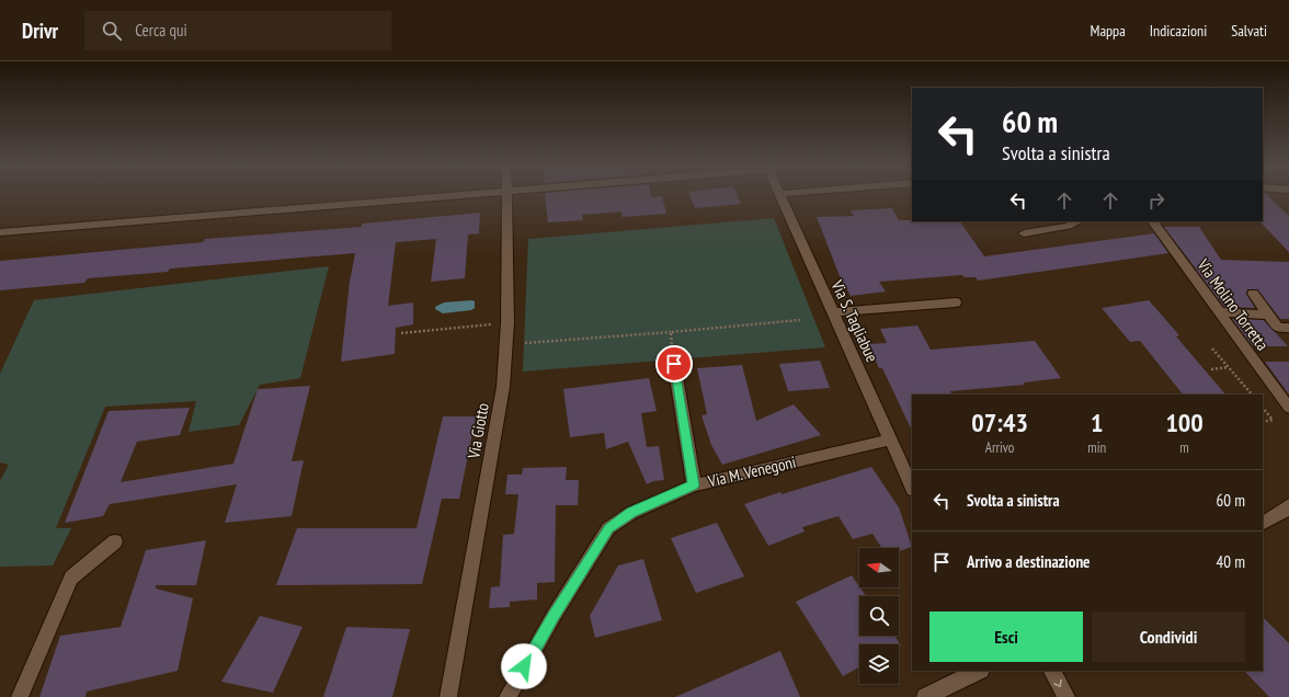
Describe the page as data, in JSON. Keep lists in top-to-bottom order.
{
  "streets": {
    "street": [
      "Via Molino Torretta",
      "Via S. Tagliabue",
      "Via Giotto",
      "Via M. Venegoni"
    ]
  },
  "crossings": [
    ["Via S. Tagliabue", "Via M. Venegoni"]
  ],
  "north": "left",
  "page": {
    "header": "Drivr",
    "search": "Cerca qui",
    "nav": ["Mappa", "Indicazioni", "Salvati"],
    "turn": ["60 m", "Svolta a sinistra"],
    "eta": [
      "07:43",
      "Arrivo",
      "1",
      "min",
      "100",
      "m"
    ],
    "list": [
      {
        "name": "Svolta a sinistra",
        "value": "60 m"
      },
      {
        "name": "Arrivo a destinazione",
        "value": "40 m"
      }
    ],
    "buttons": ["Esci", "Condividi"]
  }
}
